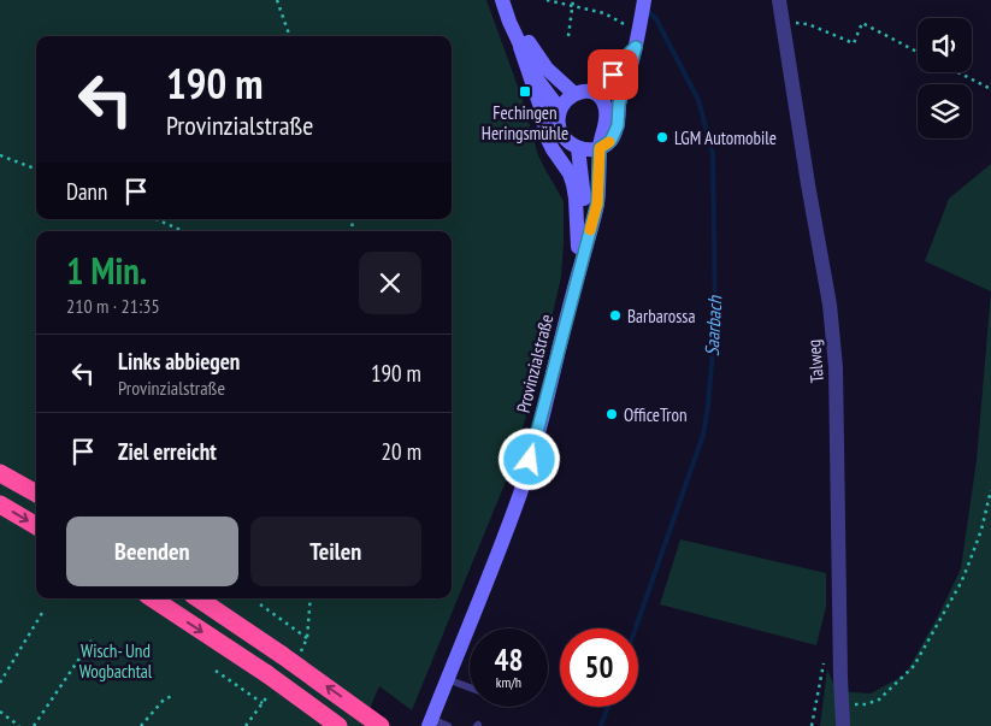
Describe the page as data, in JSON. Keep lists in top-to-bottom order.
{
  "streets": {
    "main road": ["Provinzialstraße"],
    "street": ["Talweg"]
  },
  "water": ["Saarbach"],
  "parks": ["Wisch- Und Wogbachtal"],
  "places": {
    "transit": ["Fechingen Heringsmühle"],
    "other": ["LGM Automobile", "Barbarossa", "OfficeTron"]
  },
  "page": {
    "turn": ["190 m", "Provinzialstraße"],
    "then": "Dann",
    "heading": ["1 Min.", "210 m · 21:35"],
    "list": [
      {
        "name": "Links abbiegen",
        "note": "Provinzialstraße",
        "value": "190 m"
      },
      {
        "name": "Ziel erreicht",
        "value": "20 m"
      }
    ],
    "buttons": ["Beenden", "Teilen"],
    "speed": "48 km/h",
    "limit": "50"
  }
}
